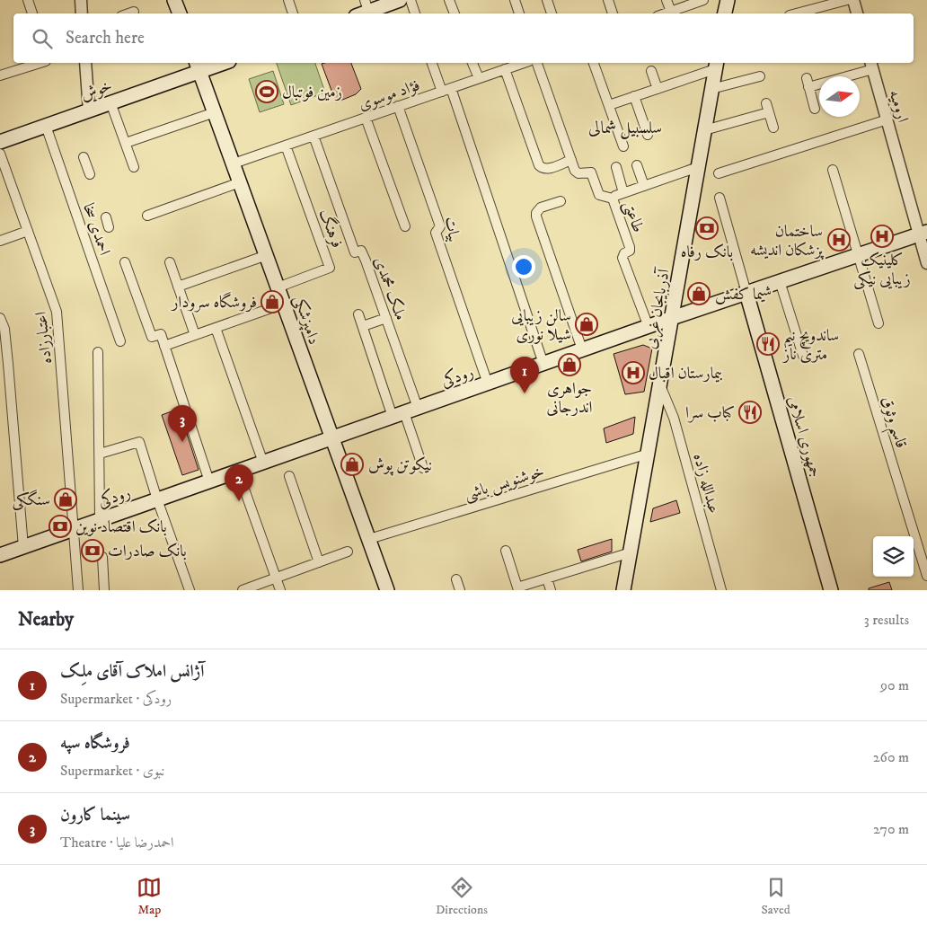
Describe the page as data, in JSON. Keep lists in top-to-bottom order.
{
  "streets": {
    "main road": [
      "خوش",
      "آذربایجان غربی",
      "دامپزشکی",
      "رودکی",
      "جمهوری اسلامی"
    ],
    "street": [
      "فؤاد موسوی",
      "ارومیه",
      "طاعتی",
      "فرهنگ",
      "احمدی سخا",
      "بیات",
      "ملک محمدی",
      "اعتبارزاده",
      "قاسم وثوق",
      "خوشنویس باشی",
      "عبدالله زاده"
    ]
  },
  "crossings": [
    ["خوش", "احمدی سخا"],
    ["خوش", "دامپزشکی"],
    ["فؤاد موسوی", "فرهنگ"],
    ["فؤاد موسوی", "بیات"],
    ["فؤاد موسوی", "ملک محمدی"],
    ["فؤاد موسوی", "دامپزشکی"],
    ["ارومیه", "رودکی"],
    ["طاعتی", "آذربایجان غربی"],
    ["طاعتی", "رودکی"],
    ["فرهنگ", "دامپزشکی"],
    ["بیات", "رودکی"],
    ["ملک محمدی", "رودکی"],
    ["آذربایجان غربی", "رودکی"],
    ["آذربایجان غربی", "خوشنویس باشی"],
    ["آذربایجان غربی", "عبدالله زاده"],
    ["دامپزشکی", "رودکی"],
    ["دامپزشکی", "خوشنویس باشی"],
    ["اعتبارزاده", "رودکی"],
    ["رودکی", "جمهوری اسلامی"]
  ],
  "districts": ["سلسبیل شمالی"],
  "places": {
    "sports": ["زمین فوتبال"],
    "bank": ["بانک رفاه", "بانک اقتصاد نوین", "بانک صادرات"],
    "hospital": ["کلینیک زیبایی نیکی", "ساختمان پزشکان اندیشه", "بیمارستان اقبال"],
    "shop": [
      "شیما کفش",
      "فروشگاه سرودار",
      "سالن زیبایی شیلا نوری",
      "جواهری اندرجانی",
      "نیکوتن پوش",
      "سنگکی"
    ],
    "restaurant": ["ساندویچ نیم متری ناز", "کباب سرا"]
  },
  "north": "right",
  "page": {
    "search": "Search here",
    "pins": ["1", "3", "2"],
    "heading": ["Nearby", "3 results"],
    "list": [
      {
        "mark": "1",
        "name": "آژانس املاک آقای ملِک",
        "note": "Supermarket · رودکی",
        "value": "90 m"
      },
      {
        "mark": "2",
        "name": "فروشگاه سپه",
        "note": "Supermarket · نبوی",
        "value": "260 m"
      },
      {
        "mark": "3",
        "name": "سینما کارون",
        "note": "Theatre · احمدرضا علیا",
        "value": "270 m"
      }
    ],
    "nav": ["Map", "Directions", "Saved"]
  }
}
